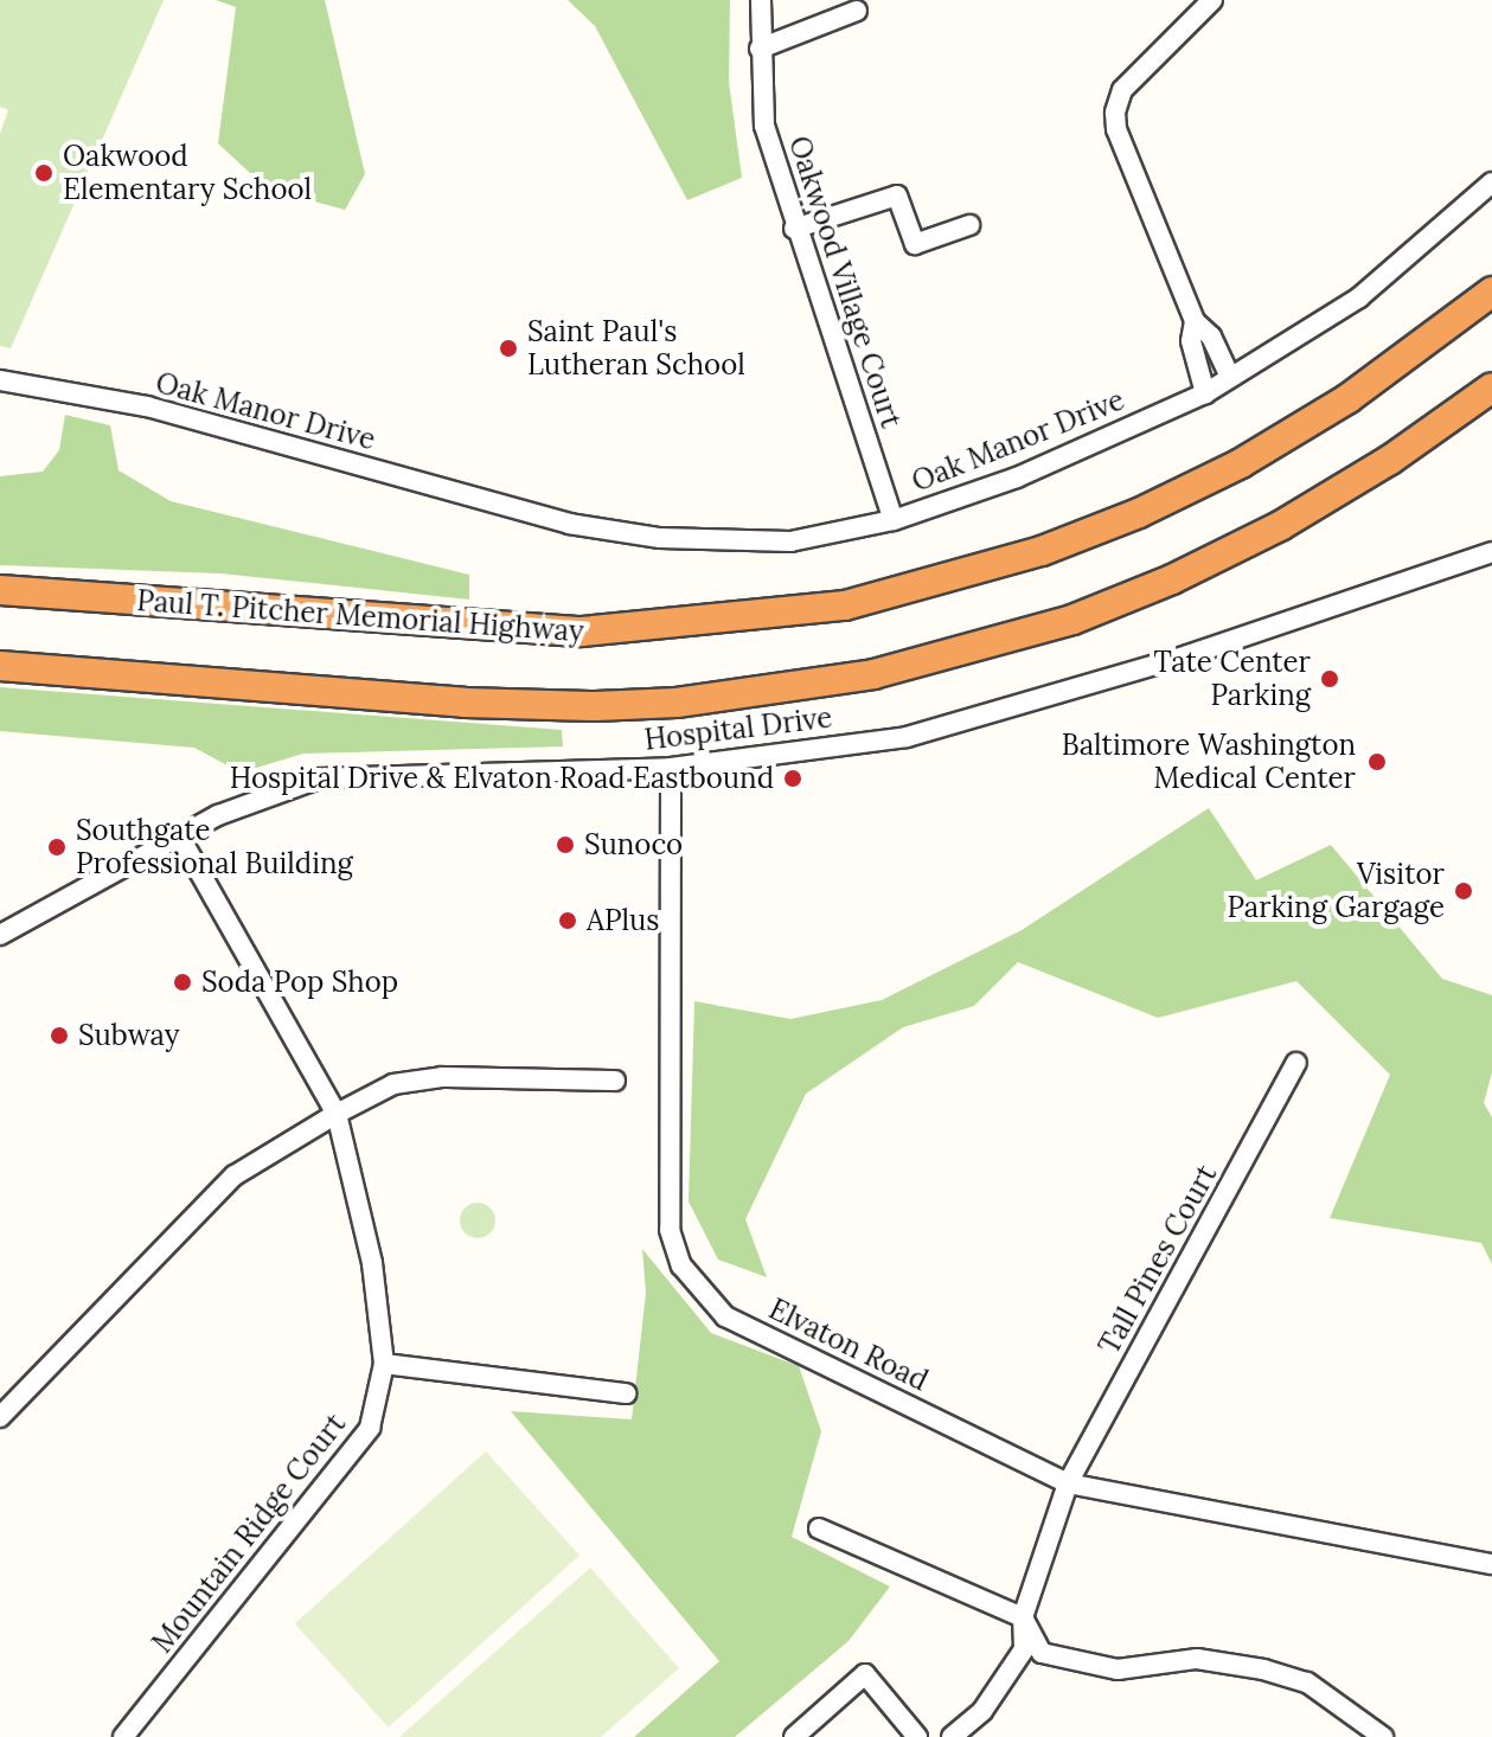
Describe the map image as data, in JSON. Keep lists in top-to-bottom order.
{
  "streets": {
    "highway": ["Paul T. Pitcher Memorial Highway"],
    "street": [
      "Oakwood Village Court",
      "Oak Manor Drive",
      "Hospital Drive",
      "Tall Pines Court",
      "Elvaton Road",
      "Mountain Ridge Court"
    ]
  },
  "crossings": [
    ["Oakwood Village Court", "Oak Manor Drive"],
    ["Hospital Drive", "Elvaton Road"],
    ["Hospital Drive", "Mountain Ridge Court"],
    ["Tall Pines Court", "Elvaton Road"]
  ],
  "places": [
    "Oakwood Elementary School",
    "Saint Paul's Lutheran School",
    "Tate Center Parking",
    "Baltimore Washington Medical Center",
    "Hospital Drive & Elvaton Road Eastbound",
    "Sunoco",
    "Southgate Professional Building",
    "Visitor Parking Gargage",
    "APlus",
    "Soda Pop Shop",
    "Subway"
  ]
}
